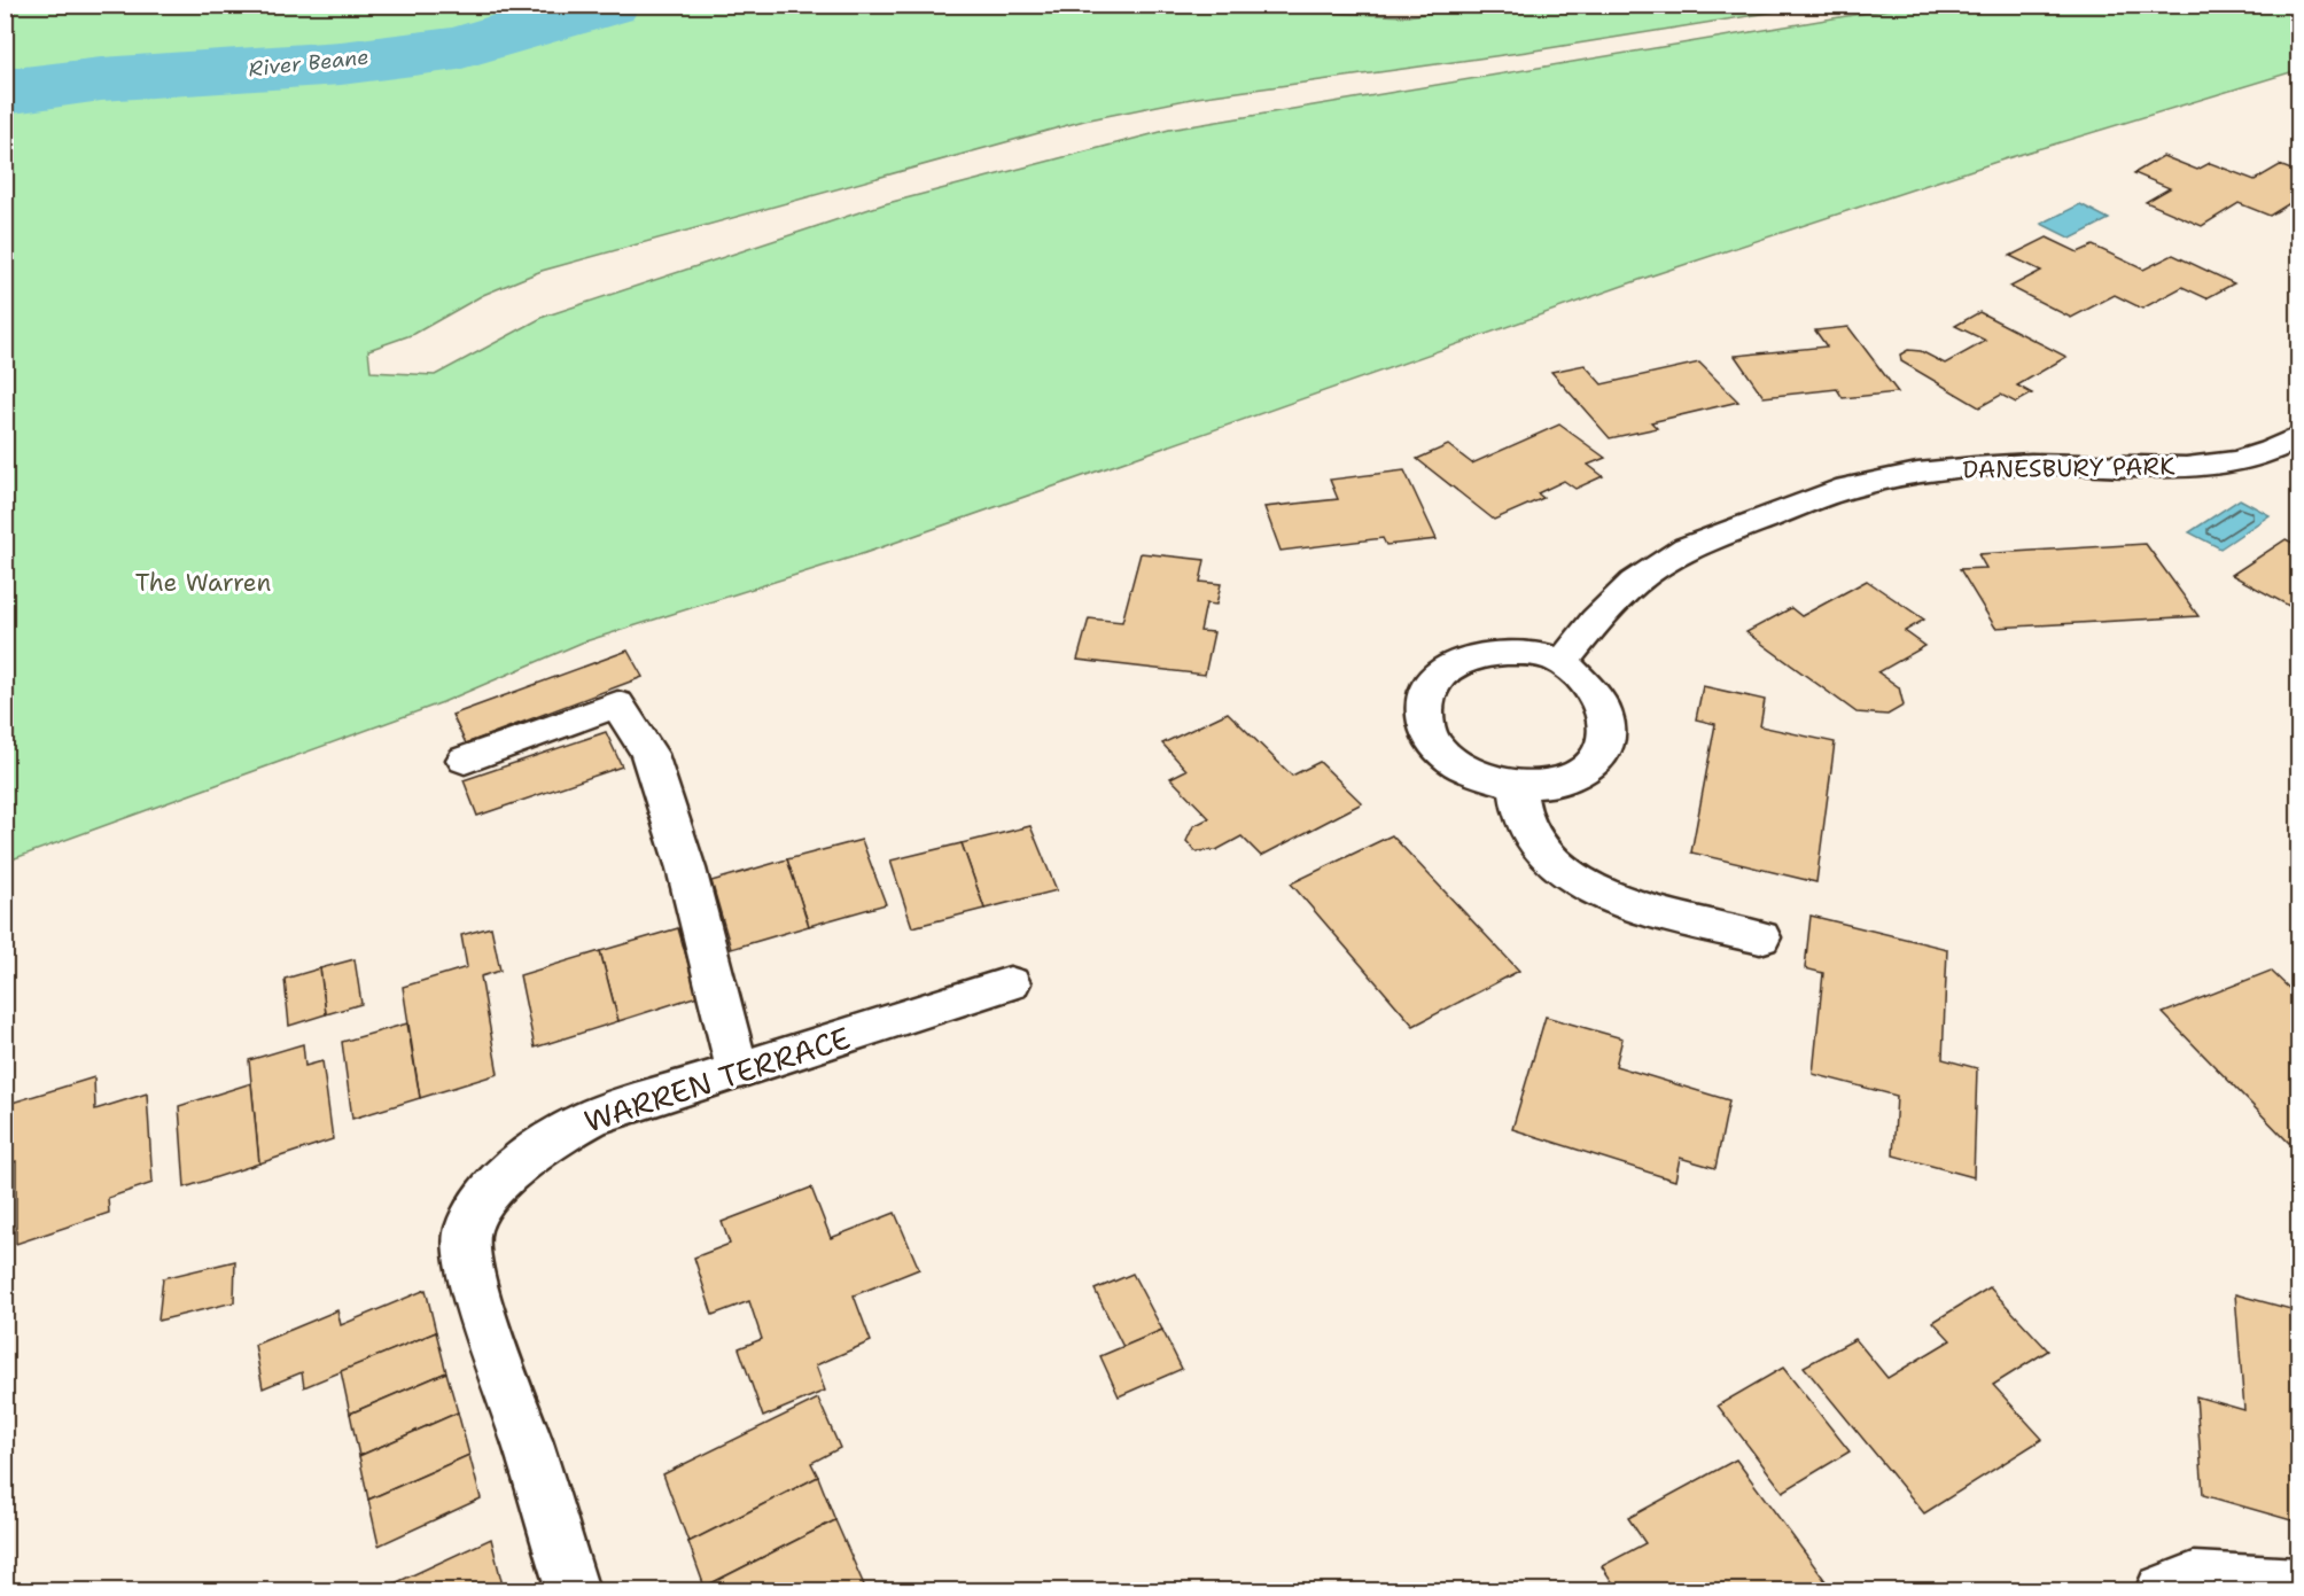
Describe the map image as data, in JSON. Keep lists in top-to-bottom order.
{
  "streets": {
    "street": ["DANESBURY PARK", "WARREN TERRACE"]
  },
  "water": ["River Beane"],
  "parks": ["The Warren"]
}
